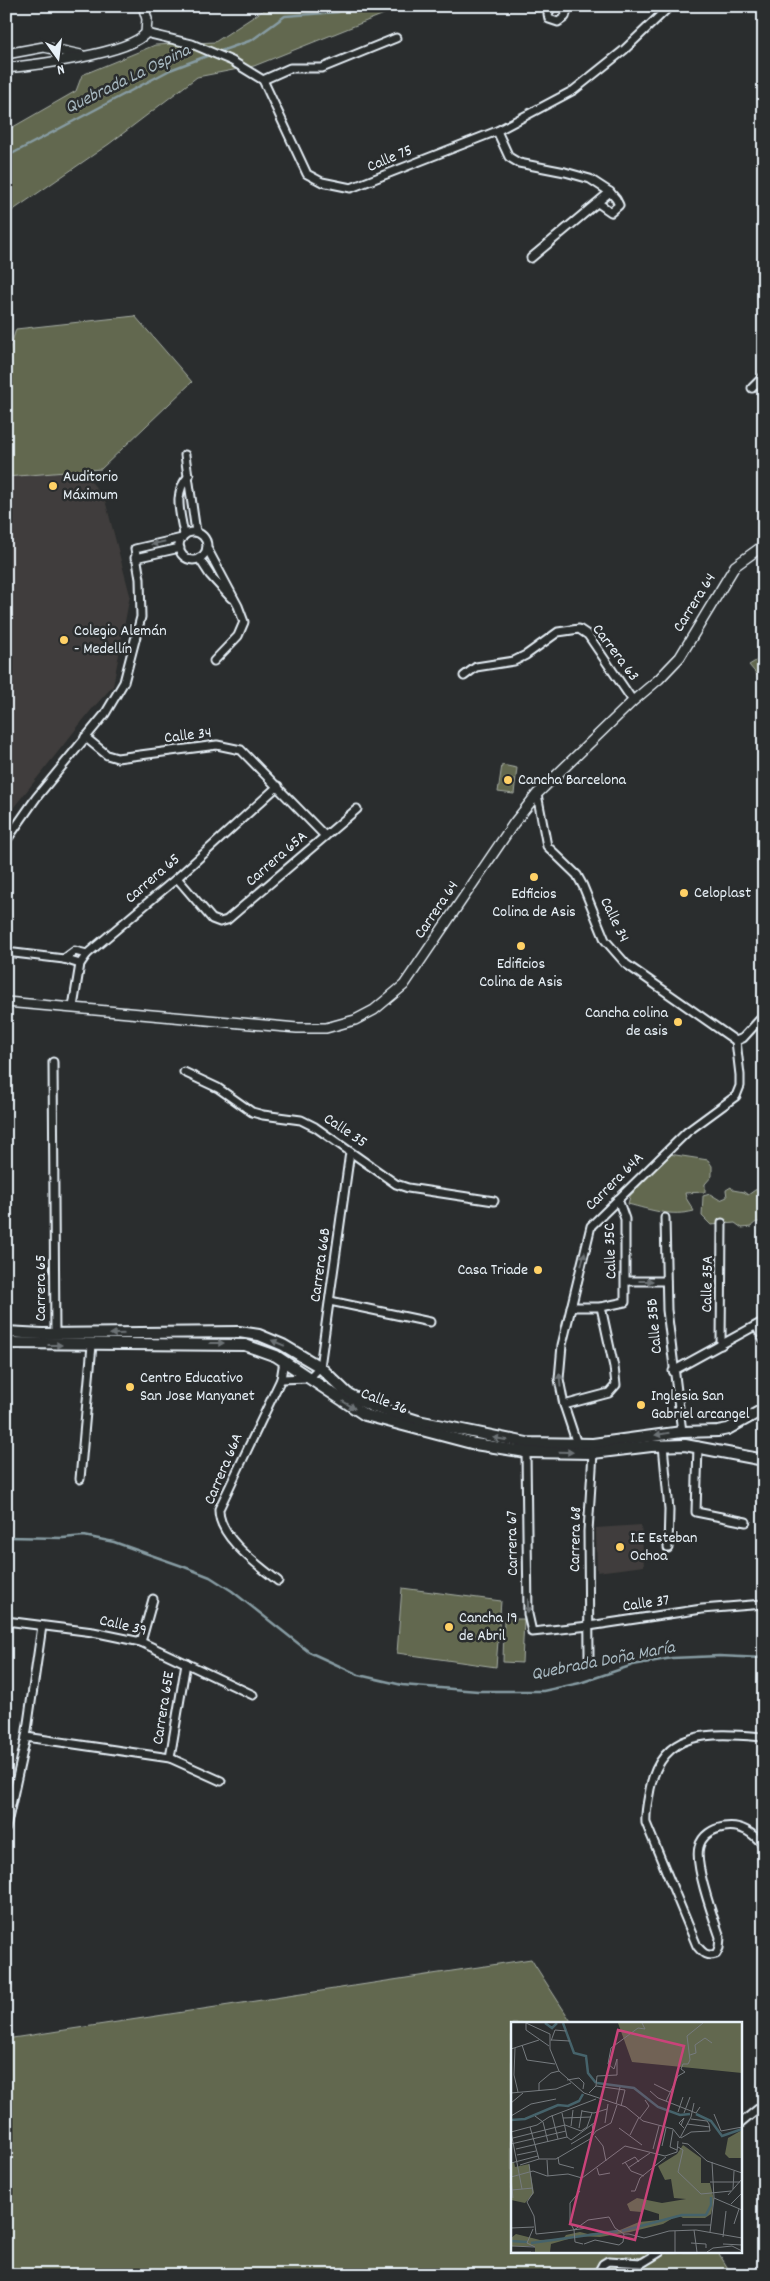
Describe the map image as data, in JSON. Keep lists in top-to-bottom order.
{
  "streets": {
    "main road": ["Calle 36"],
    "street": [
      "Calle 75",
      "Carrera 64",
      "Carrera 63",
      "Calle 34",
      "Carrera 65A",
      "Carrera 65",
      "Calle 35",
      "Carrera 64A",
      "Calle 35C",
      "Carrera 66B",
      "Calle 35A",
      "Calle 35B",
      "Carrera 66A",
      "Carrera 68",
      "Carrera 67",
      "Calle 37",
      "Calle 39",
      "Carrera 65E"
    ]
  },
  "crossings": [
    ["Carrera 64", "Carrera 63"],
    ["Carrera 64", "Calle 34"],
    ["Carrera 64", "Carrera 65"],
    ["Calle 34", "Carrera 65A"],
    ["Calle 34", "Carrera 65"],
    ["Calle 34", "Carrera 64A"],
    ["Carrera 65A", "Carrera 65"],
    ["Carrera 65", "Calle 36"],
    ["Calle 35", "Carrera 66B"],
    ["Carrera 64A", "Calle 35C"],
    ["Carrera 64A", "Calle 36"],
    ["Carrera 66B", "Calle 36"],
    ["Calle 35B", "Calle 36"],
    ["Calle 36", "Carrera 66A"],
    ["Calle 36", "Carrera 68"],
    ["Calle 36", "Carrera 67"],
    ["Carrera 68", "Calle 37"],
    ["Carrera 67", "Calle 37"],
    ["Calle 39", "Carrera 65E"]
  ],
  "one_way": ["Carrera 64A", "Carrera 67"],
  "water": ["Quebrada La Ospina", "Quebrada Doña María"],
  "places": [
    "Auditorio Máximum",
    "Colegio Alemán - Medellín",
    "Cancha Barcelona",
    "Edficios Colina de Asis",
    "Celoplast",
    "Edificios Colina de Asis",
    "Cancha colina de asis",
    "Casa Triade",
    "Centro Educativo San Jose Manyanet",
    "Inglesia San Gabriel arcangel",
    "I.E Esteban Ochoa",
    "Cancha 19 de Abril"
  ],
  "north": "bottom"
}
